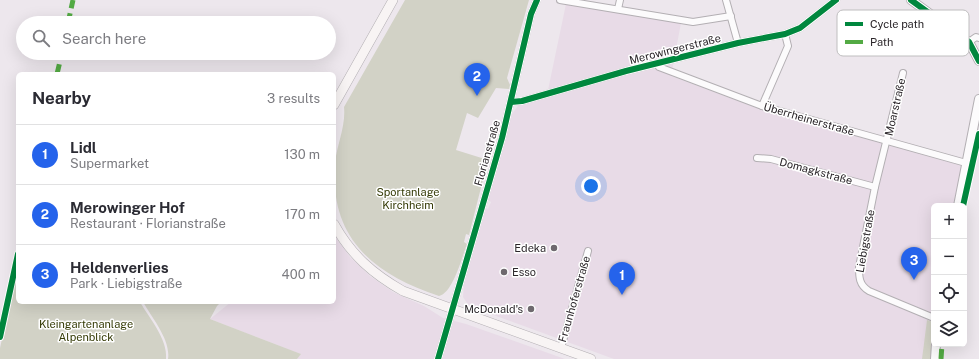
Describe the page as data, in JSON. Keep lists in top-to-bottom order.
{
  "streets": {
    "street": [
      "Merowingerstraße",
      "Moarstraße",
      "Überrheinerstraße",
      "Florianstraße",
      "Domagkstraße",
      "Liebigstraße",
      "Fraunhoferstraße"
    ]
  },
  "crossings": [
    ["Merowingerstraße", "Überrheinerstraße"],
    ["Merowingerstraße", "Florianstraße"],
    ["Moarstraße", "Überrheinerstraße"],
    ["Moarstraße", "Liebigstraße"],
    ["Überrheinerstraße", "Liebigstraße"],
    ["Domagkstraße", "Liebigstraße"]
  ],
  "parks": ["Sportanlage Kirchheim", "Kleingartenanlage Alpenblick"],
  "places": ["Edeka", "Esso", "McDonald's"],
  "legend": ["Cycle path", "Path"],
  "page": {
    "search": "Search here",
    "pins": ["2", "3", "1"],
    "heading": ["Nearby", "3 results"],
    "list": [
      {
        "mark": "1",
        "name": "Lidl",
        "note": "Supermarket",
        "value": "130 m"
      },
      {
        "mark": "2",
        "name": "Merowinger Hof",
        "note": "Restaurant · Florianstraße",
        "value": "170 m"
      },
      {
        "mark": "3",
        "name": "Heldenverlies",
        "note": "Park · Liebigstraße",
        "value": "400 m"
      }
    ],
    "map_buttons": ["+", "−"]
  }
}
